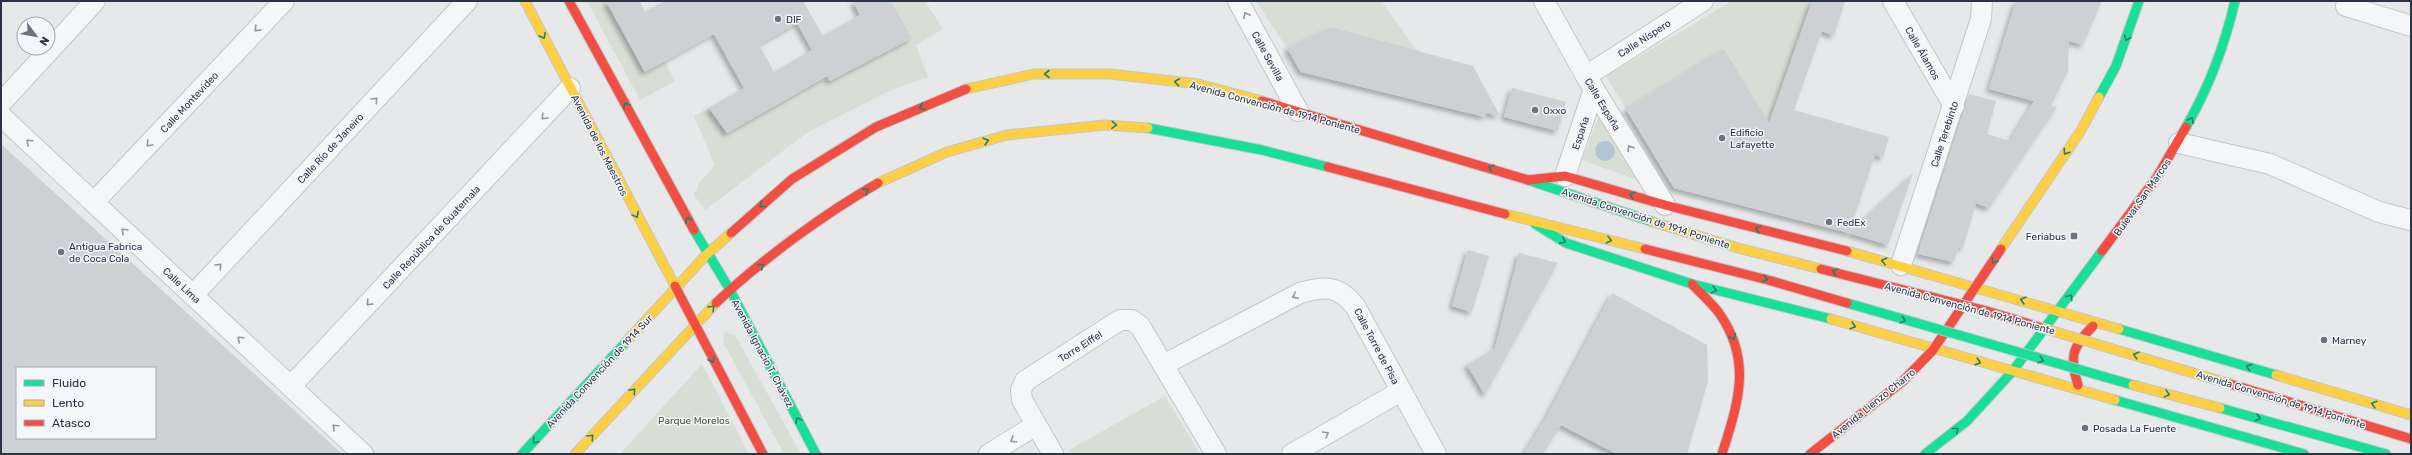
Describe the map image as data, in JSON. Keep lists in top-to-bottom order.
{
  "streets": {
    "main road": [
      "Avenida Convención de 1914 Poniente",
      "Avenida de los Maestros",
      "Bulevar San Marcos",
      "Avenida Ignacio T. Chávez",
      "Avenida Convención de 1914 Sur",
      "Avenida Lienzo Charro"
    ],
    "street": [
      "Calle Níspero",
      "Calle Álamos",
      "Calle Sevilla",
      "Calle Montevideo",
      "Calle España",
      "España",
      "Calle Terebinto",
      "Calle Río de Janeiro",
      "Calle República de Guatemala",
      "Calle Lima",
      "Torre Eiffel",
      "Calle Torre de Pisa"
    ]
  },
  "crossings": [
    ["Calle Níspero", "Calle España"],
    ["Calle Níspero", "España"],
    ["Calle Álamos", "Calle Terebinto"],
    ["Calle Sevilla", "Avenida Convención de 1914 Poniente"],
    ["Calle Montevideo", "Calle Lima"],
    ["Calle España", "Avenida Convención de 1914 Poniente"],
    ["Calle España", "España"],
    ["Avenida Convención de 1914 Poniente", "España"],
    ["Avenida Convención de 1914 Poniente", "Calle Terebinto"],
    ["Avenida Convención de 1914 Poniente", "Avenida de los Maestros"],
    ["Avenida Convención de 1914 Poniente", "Bulevar San Marcos"],
    ["Avenida Convención de 1914 Poniente", "Avenida Ignacio T. Chávez"],
    ["Avenida Convención de 1914 Poniente", "Avenida Convención de 1914 Sur"],
    ["Avenida de los Maestros", "Calle República de Guatemala"],
    ["Avenida de los Maestros", "Avenida Convención de 1914 Sur"],
    ["Calle Río de Janeiro", "Calle Lima"],
    ["Calle República de Guatemala", "Calle Lima"],
    ["Torre Eiffel", "Calle Torre de Pisa"]
  ],
  "one_way": [
    "Calle Sevilla",
    "Calle España",
    "Calle Río de Janeiro",
    "Bulevar San Marcos",
    "Calle República de Guatemala",
    "Calle Lima"
  ],
  "parks": ["Parque Morelos"],
  "places": {
    "other": [
      "DIF",
      "Oxxo",
      "Edificio Lafayette",
      "FedEx",
      "Antigua Fabrica de Coca Cola",
      "Marney",
      "Posada La Fuente"
    ],
    "transit": ["Feriabus"]
  },
  "legend": ["Fluido", "Lento", "Atasco"],
  "north": "bottom right"
}
